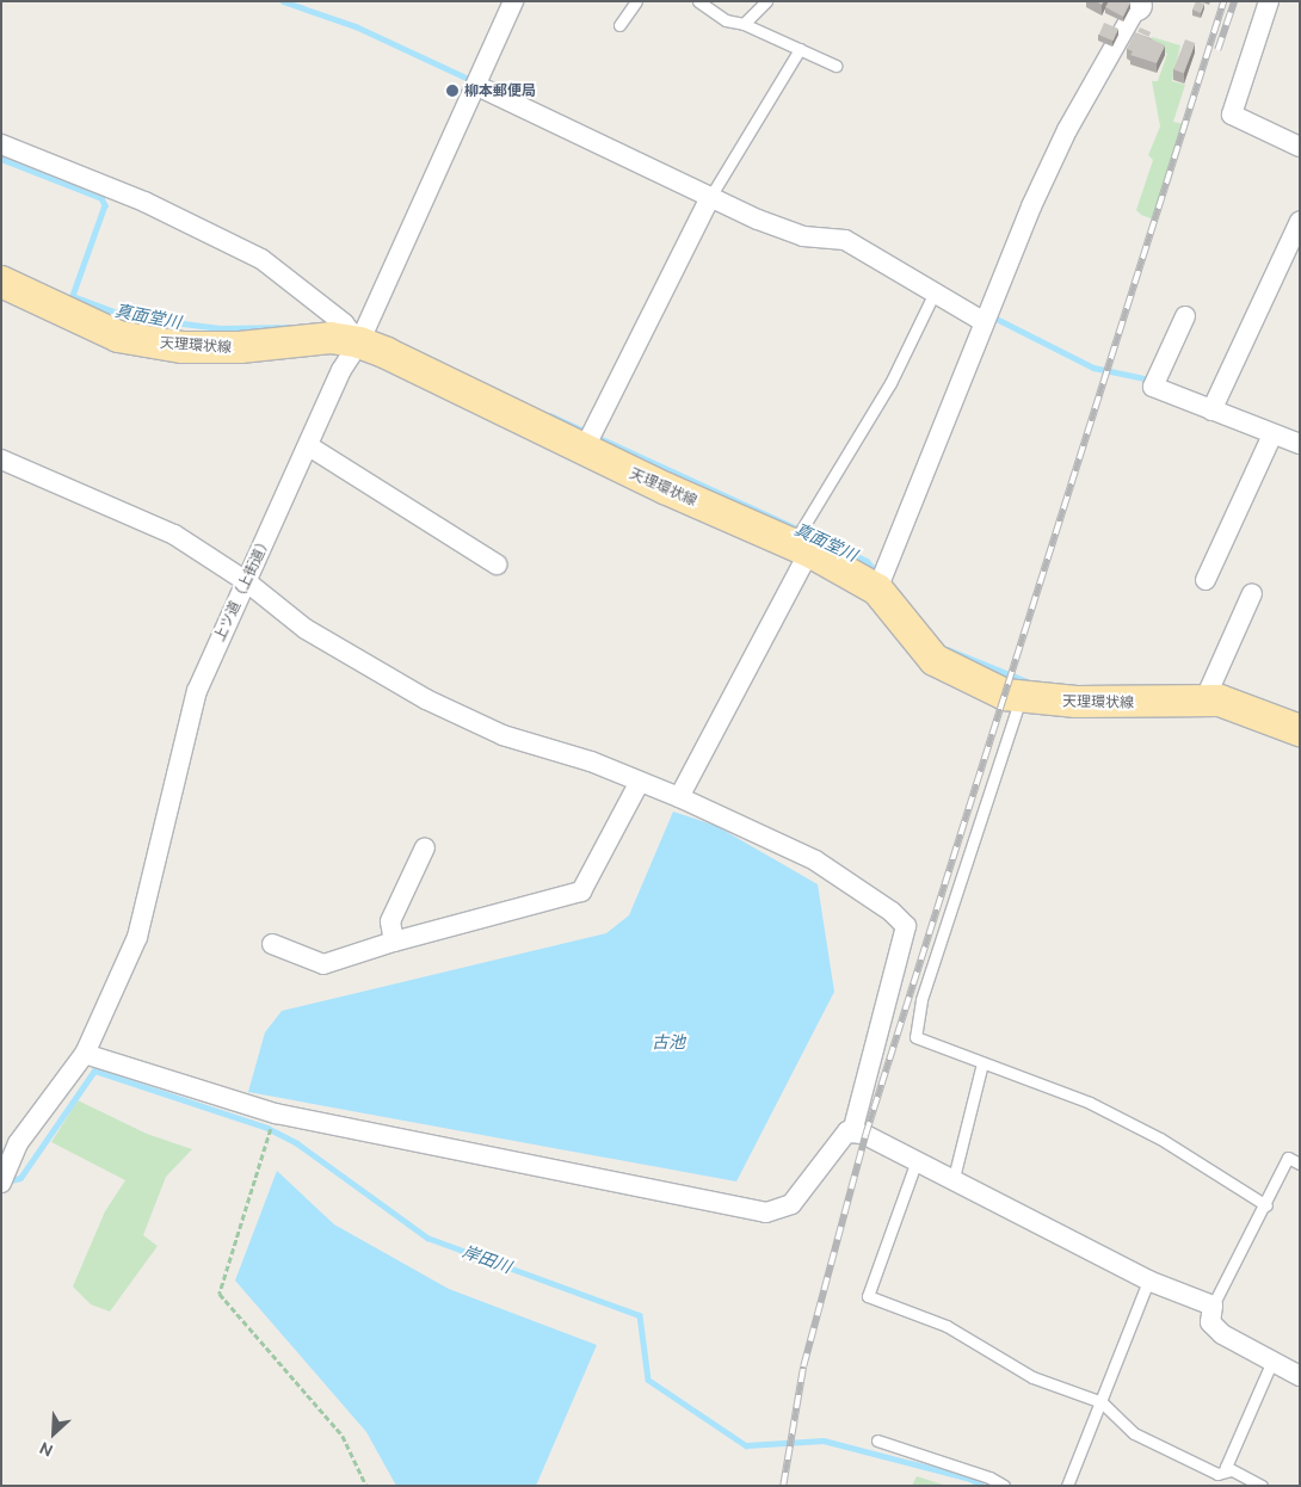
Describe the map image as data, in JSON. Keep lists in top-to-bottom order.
{
  "streets": {
    "main road": ["天理環状線"],
    "street": ["上ツ道（上街道）"]
  },
  "crossings": [
    ["天理環状線", "上ツ道（上街道）"]
  ],
  "water": ["真面堂川", "古池", "岸田川"],
  "places": ["柳本郵便局"],
  "north": "bottom left"
}
